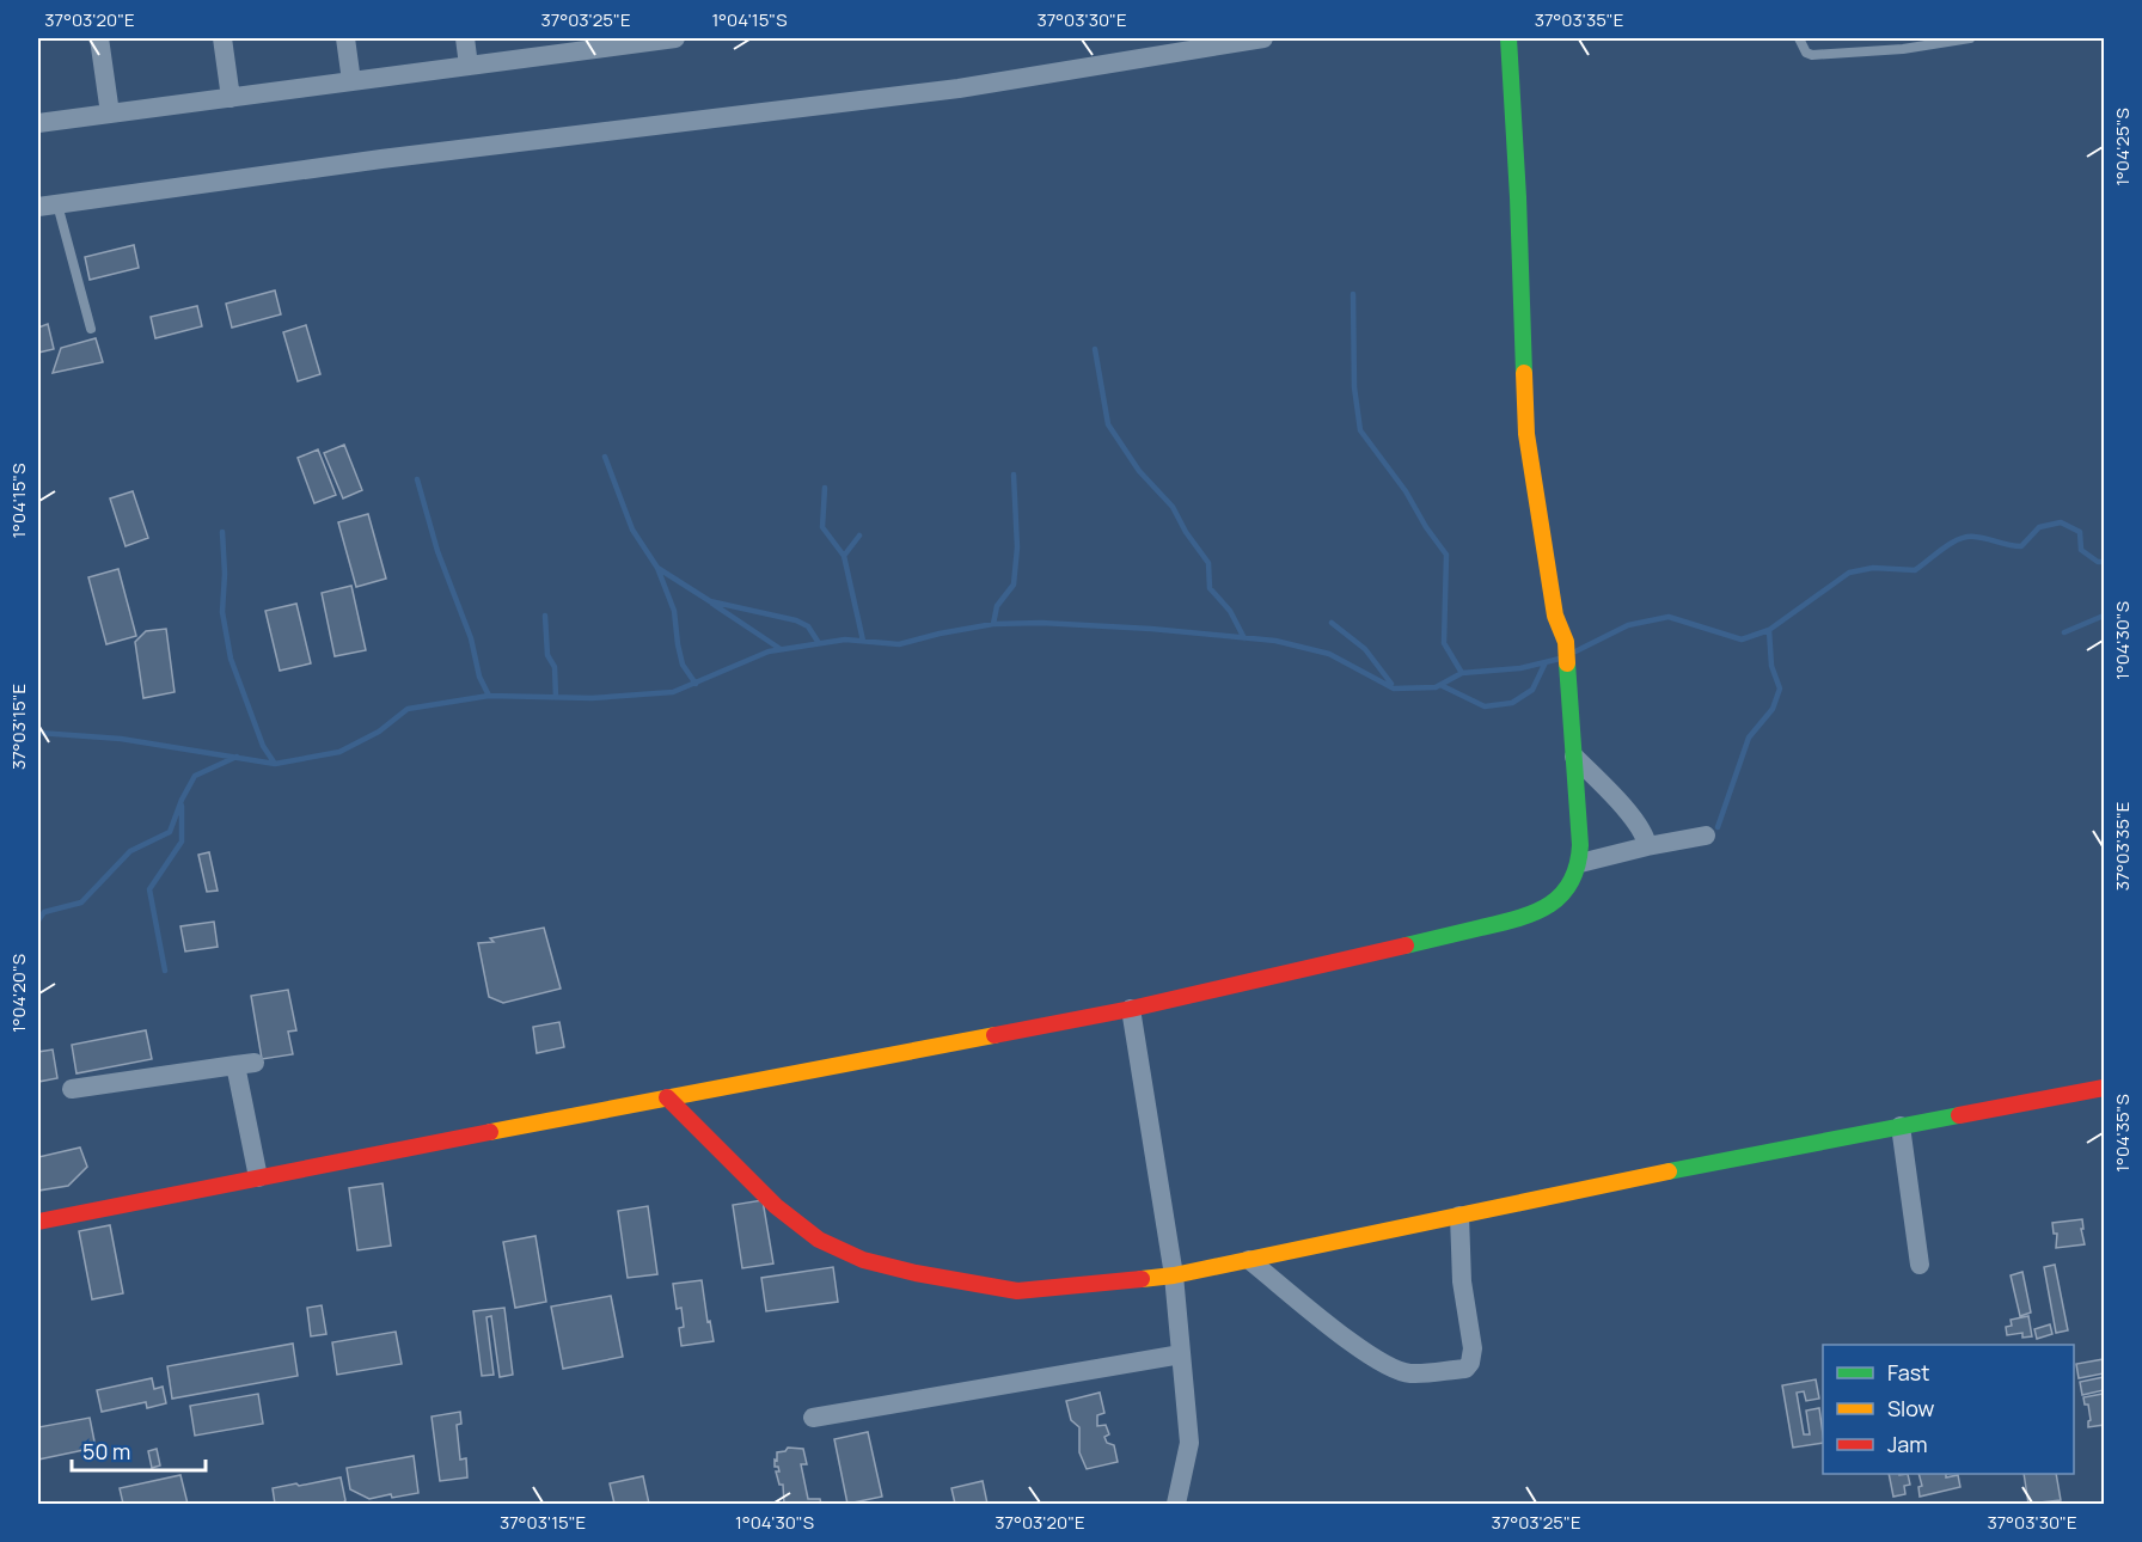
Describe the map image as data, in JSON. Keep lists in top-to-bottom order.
{
  "legend": ["Fast", "Slow", "Jam"],
  "scale_bar": "50 m",
  "coordinates": [
    "37°03'20\"E",
    "37°03'25\"E",
    "1°04'15\"S",
    "37°03'30\"E",
    "37°03'35\"E",
    "1°04'25\"S",
    "1°04'30\"S",
    "37°03'15\"E",
    "1°04'20\"S",
    "1°04'35\"S"
  ]
}
